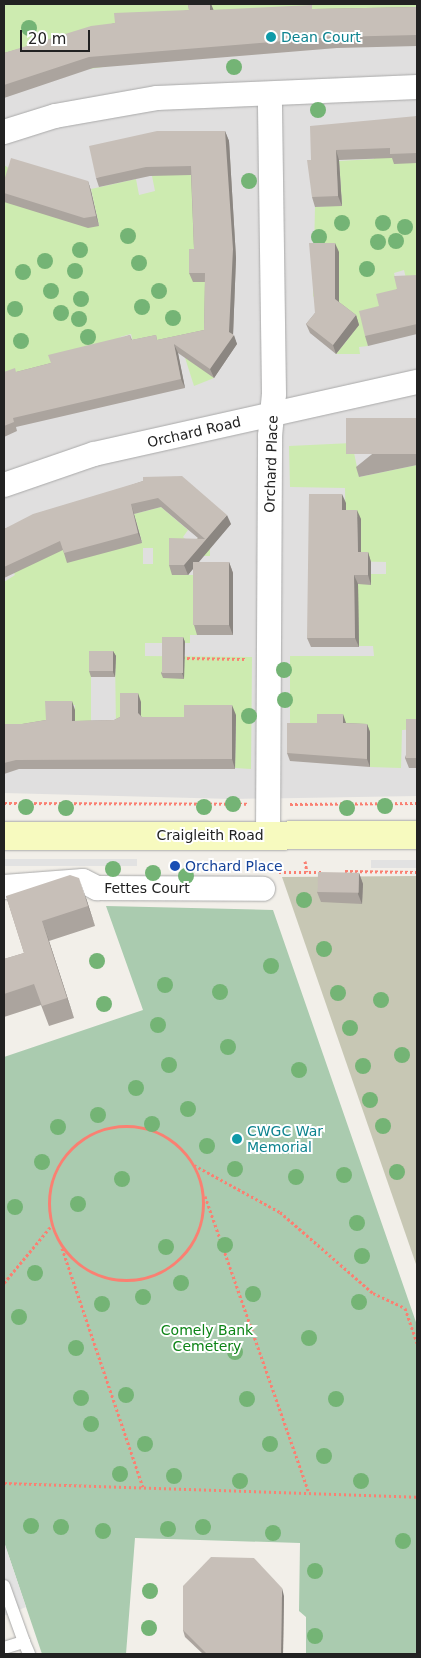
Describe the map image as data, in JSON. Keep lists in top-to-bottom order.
{
  "streets": {
    "main road": ["Craigleith Road"],
    "street": ["Orchard Road", "Orchard Place", "Fettes Court"]
  },
  "crossings": [
    ["Orchard Road", "Orchard Place"],
    ["Orchard Place", "Craigleith Road"]
  ],
  "parks": ["Comely Bank Cemetery"],
  "places": ["Dean Court", "Orchard Place", "CWGC War Memorial"],
  "scale_bar": "20 m"
}
